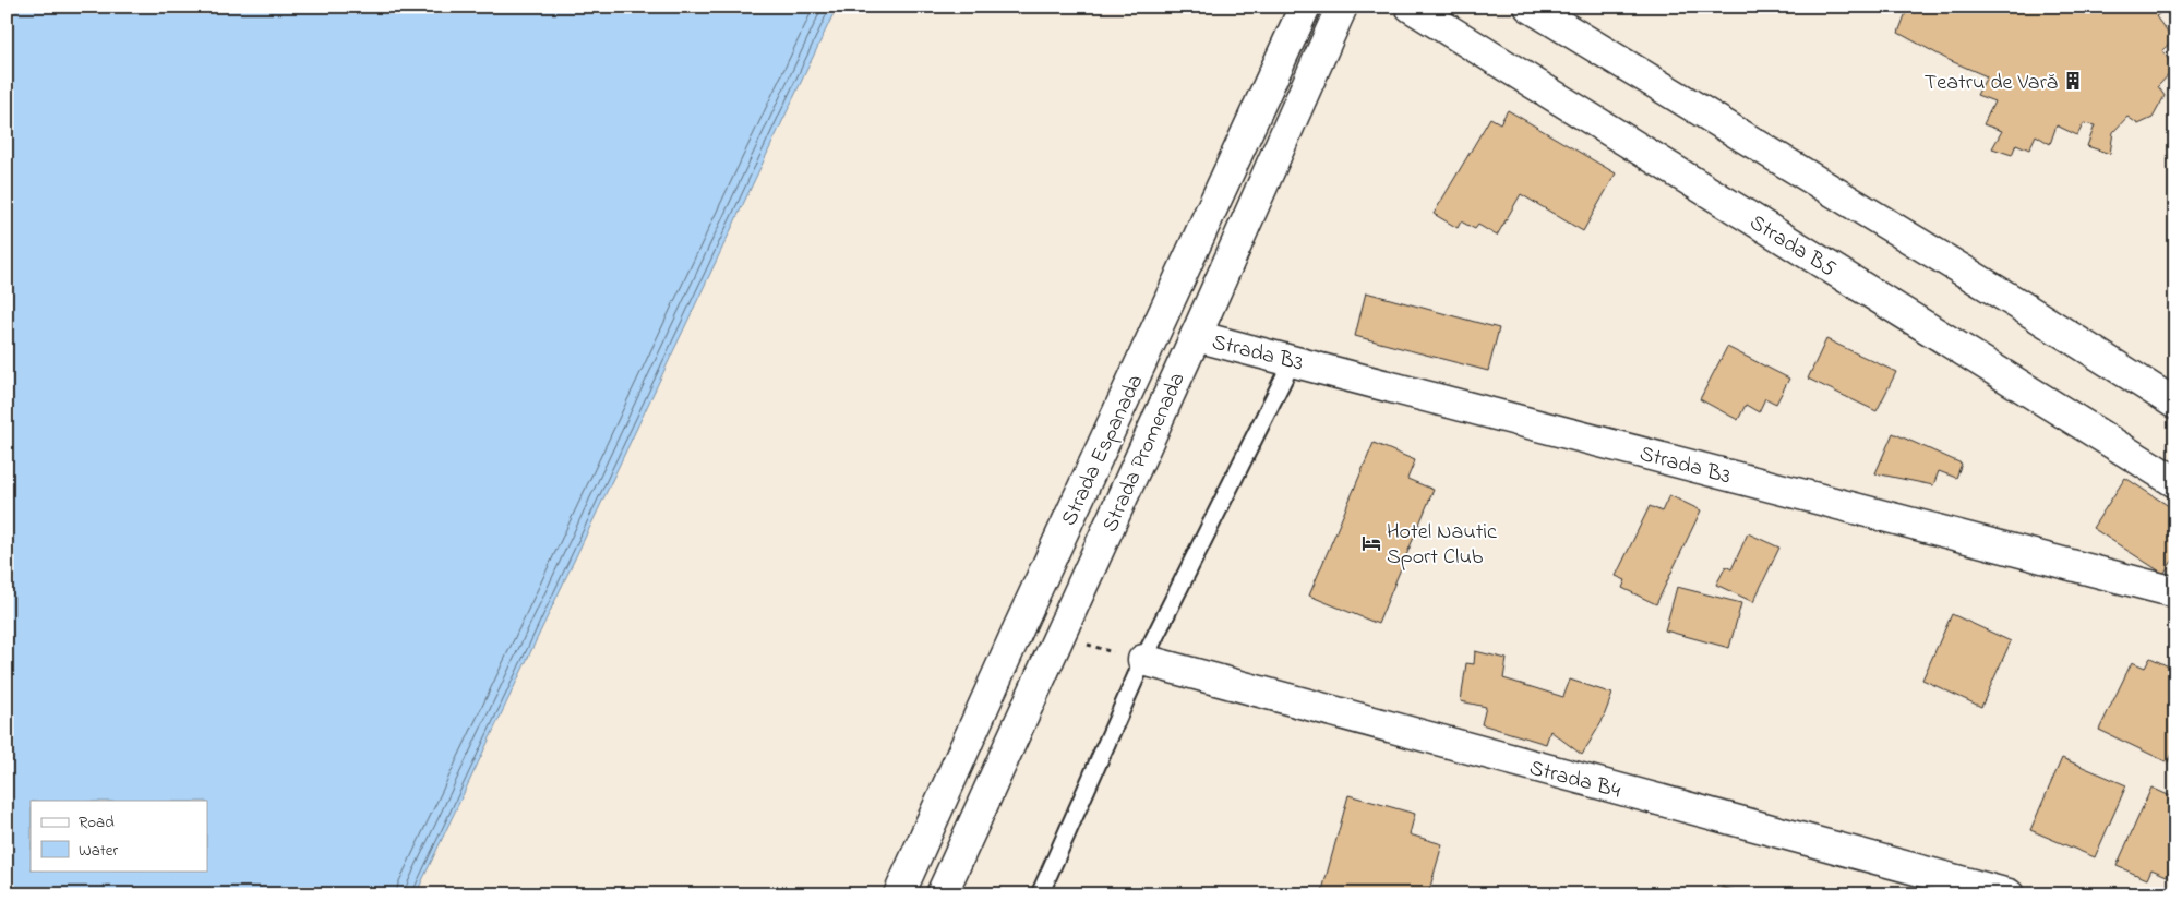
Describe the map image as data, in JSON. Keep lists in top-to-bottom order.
{
  "streets": {
    "street": [
      "Strada B5",
      "Strada B3",
      "Strada Espanada",
      "Strada Promenada",
      "Strada B4"
    ]
  },
  "crossings": [
    ["Strada B3", "Strada Promenada"]
  ],
  "places": {
    "building": ["Teatru de Vară"],
    "hotel": ["Hotel Nautic Sport Club"]
  },
  "legend": ["Road", "Water"]
}
